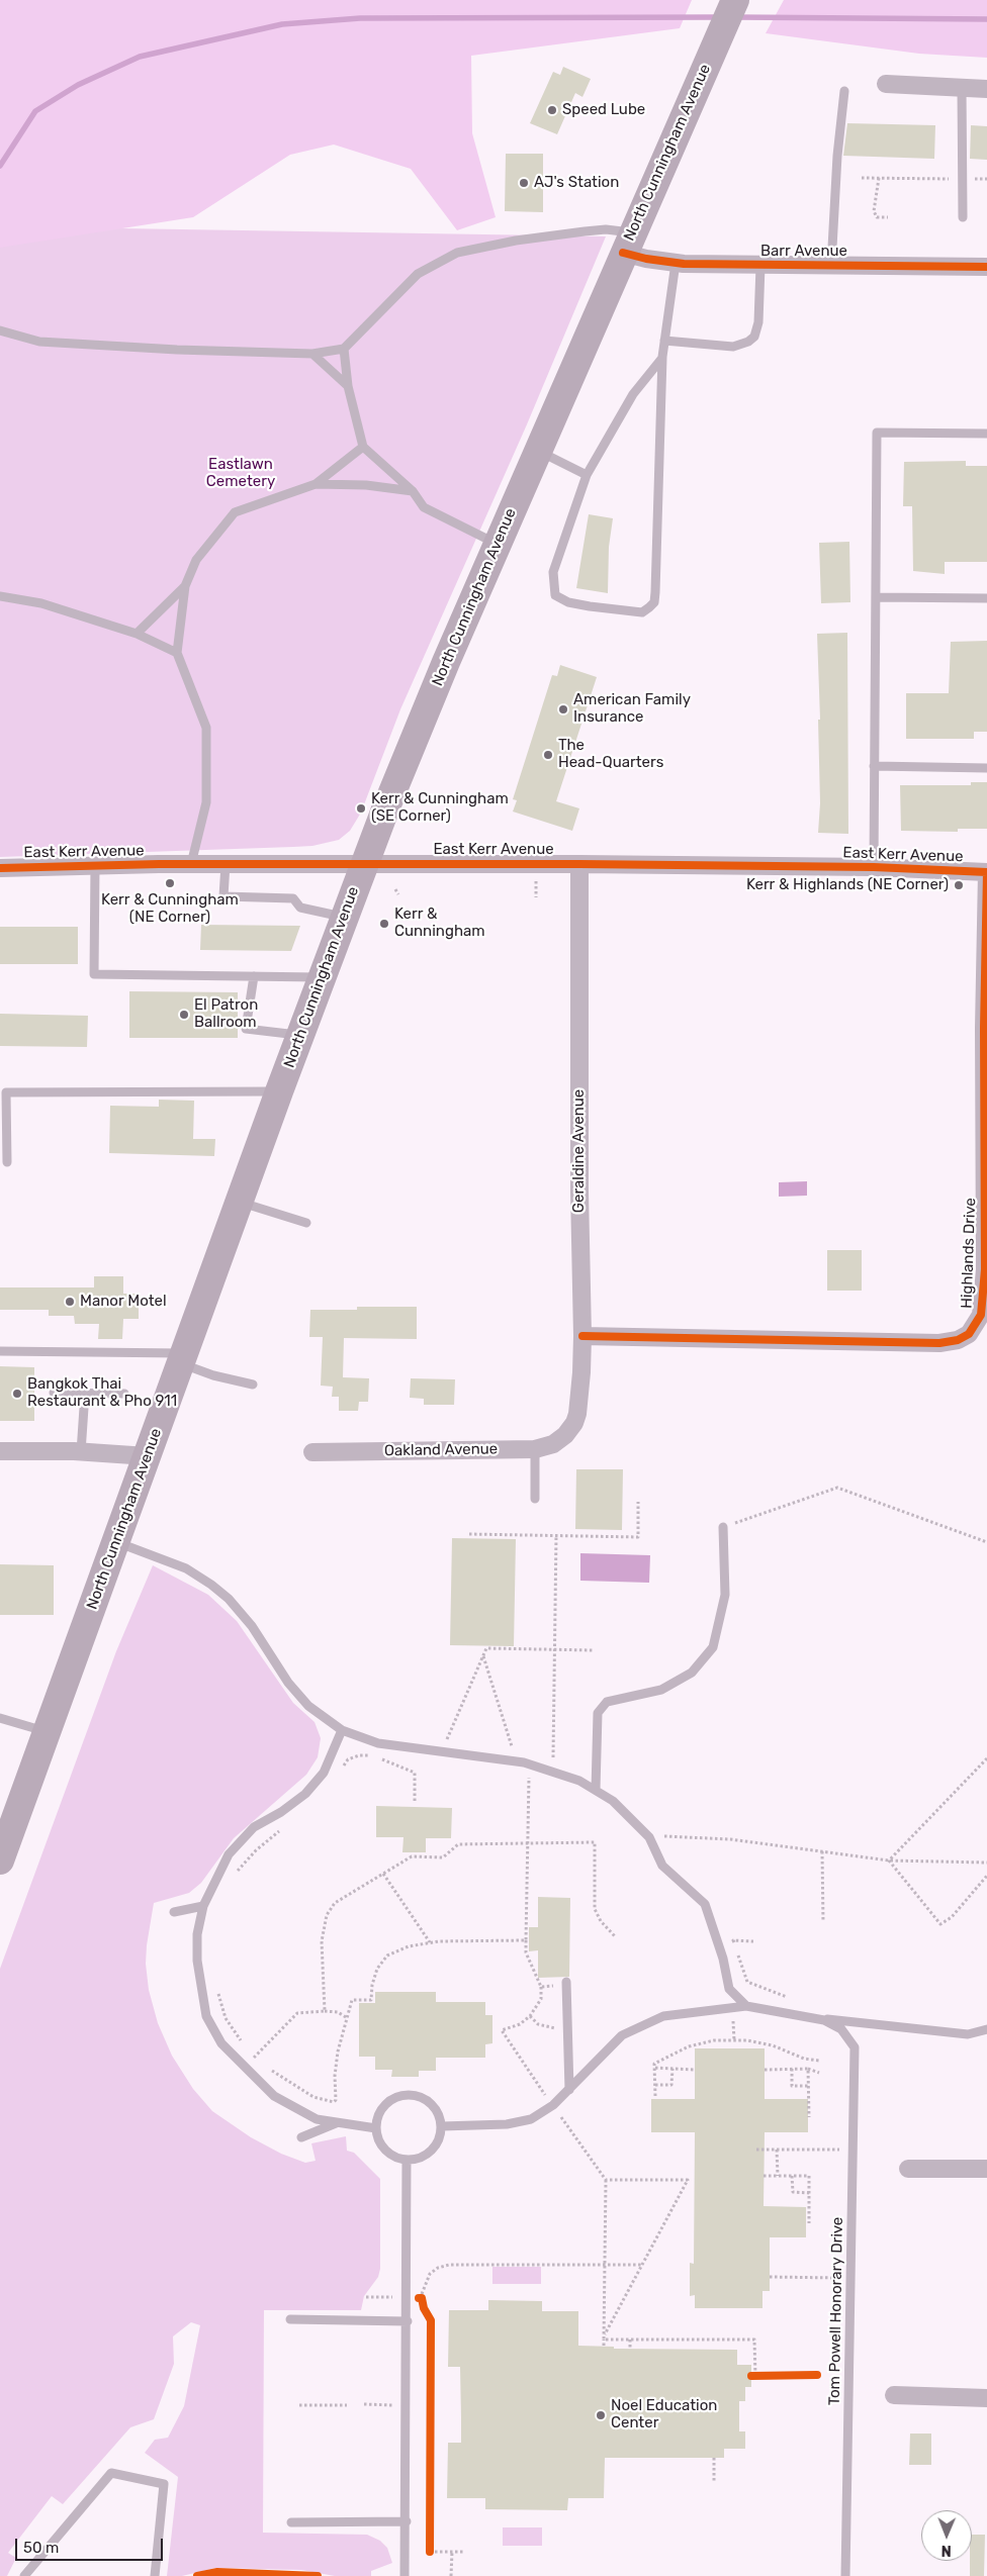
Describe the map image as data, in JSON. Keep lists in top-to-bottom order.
{
  "streets": {
    "main road": ["North Cunningham Avenue"],
    "street": [
      "Barr Avenue",
      "East Kerr Avenue",
      "Geraldine Avenue",
      "Highlands Drive",
      "Oakland Avenue"
    ],
    "lane": ["Tom Powell Honorary Drive"]
  },
  "crossings": [
    ["North Cunningham Avenue", "Barr Avenue"],
    ["North Cunningham Avenue", "East Kerr Avenue"],
    ["East Kerr Avenue", "Geraldine Avenue"],
    ["East Kerr Avenue", "Highlands Drive"],
    ["Geraldine Avenue", "Highlands Drive"],
    ["Geraldine Avenue", "Oakland Avenue"]
  ],
  "parks": ["Eastlawn Cemetery"],
  "places": [
    "Speed Lube",
    "AJ's Station",
    "American Family Insurance",
    "The Head-Quarters",
    "Kerr & Cunningham (SE Corner)",
    "Kerr & Cunningham (NE Corner)",
    "Kerr & Highlands (NE Corner)",
    "Kerr & Cunningham",
    "El Patron Ballroom",
    "Manor Motel",
    "Bangkok Thai Restaurant & Pho 911",
    "Noel Education Center"
  ],
  "scale_bar": "50 m",
  "north": "bottom"
}
